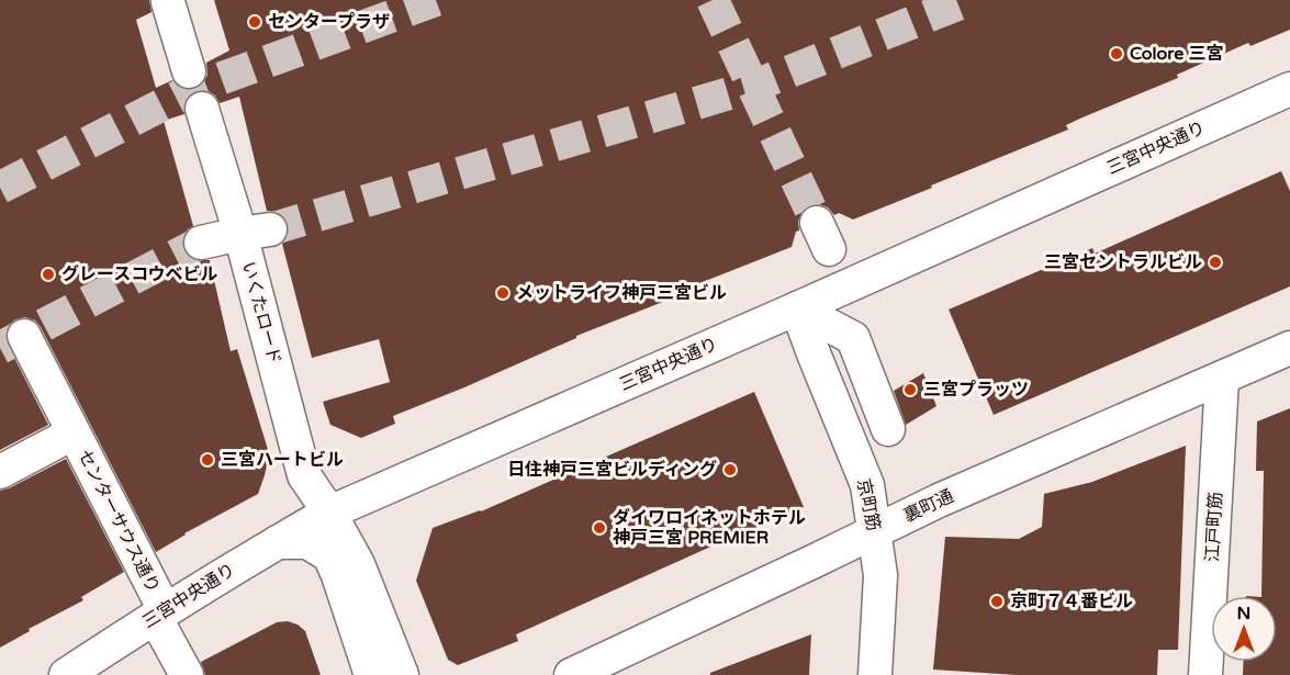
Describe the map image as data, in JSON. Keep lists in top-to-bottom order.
{
  "streets": {
    "street": [
      "三宮中央通り",
      "いくたロード",
      "京町筋",
      "裏町通",
      "センターサウス通り",
      "江戸町筋"
    ]
  },
  "crossings": [
    ["三宮中央通り", "いくたロード"],
    ["三宮中央通り", "京町筋"],
    ["三宮中央通り", "センターサウス通り"],
    ["京町筋", "裏町通"],
    ["裏町通", "江戸町筋"]
  ],
  "places": [
    "センタープラザ",
    "Colore 三宮",
    "三宮セントラルビル",
    "グレースコウベビル",
    "メットライフ神戸三宮ビル",
    "三宮プラッツ",
    "三宮ハートビル",
    "日住神戸三宮ビルディング",
    "ダイワロイネットホテル 神戸三宮 PREMIER",
    "京町７４番ビル"
  ],
  "north": "top"
}
